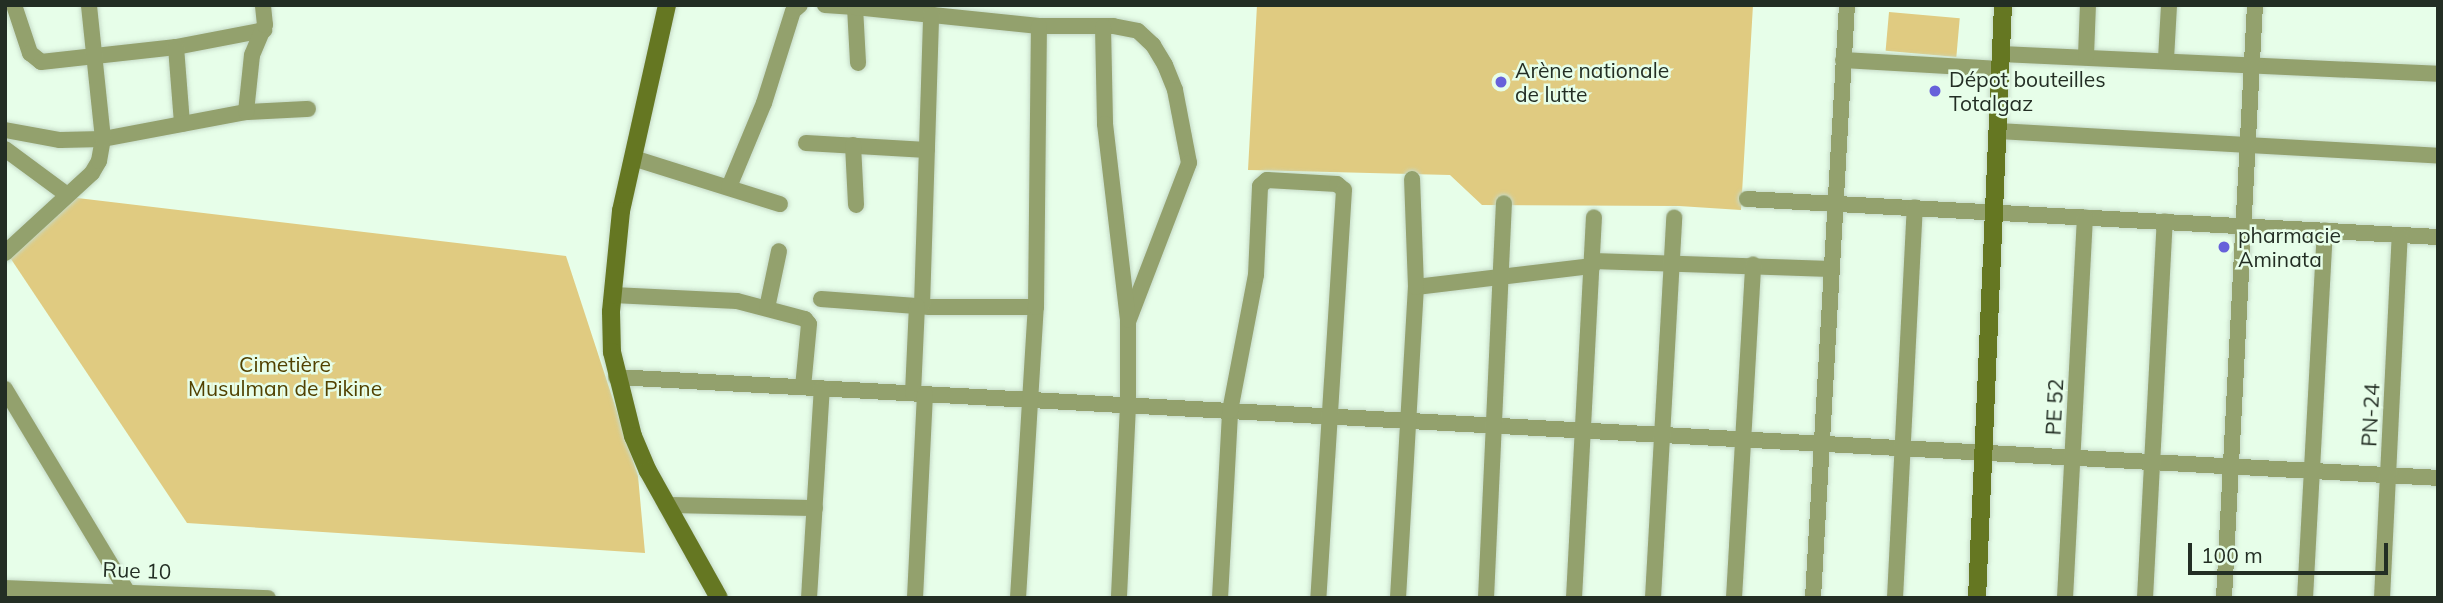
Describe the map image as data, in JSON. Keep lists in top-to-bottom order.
{
  "streets": {
    "street": ["PE 52", "PN-24", "Rue 10"]
  },
  "parks": ["Cimetière Musulman de Pikine"],
  "places": ["Arène nationale de lutte", "Dépot bouteilles Totalgaz", "pharmacie Aminata"],
  "scale_bar": "100 m"
}
